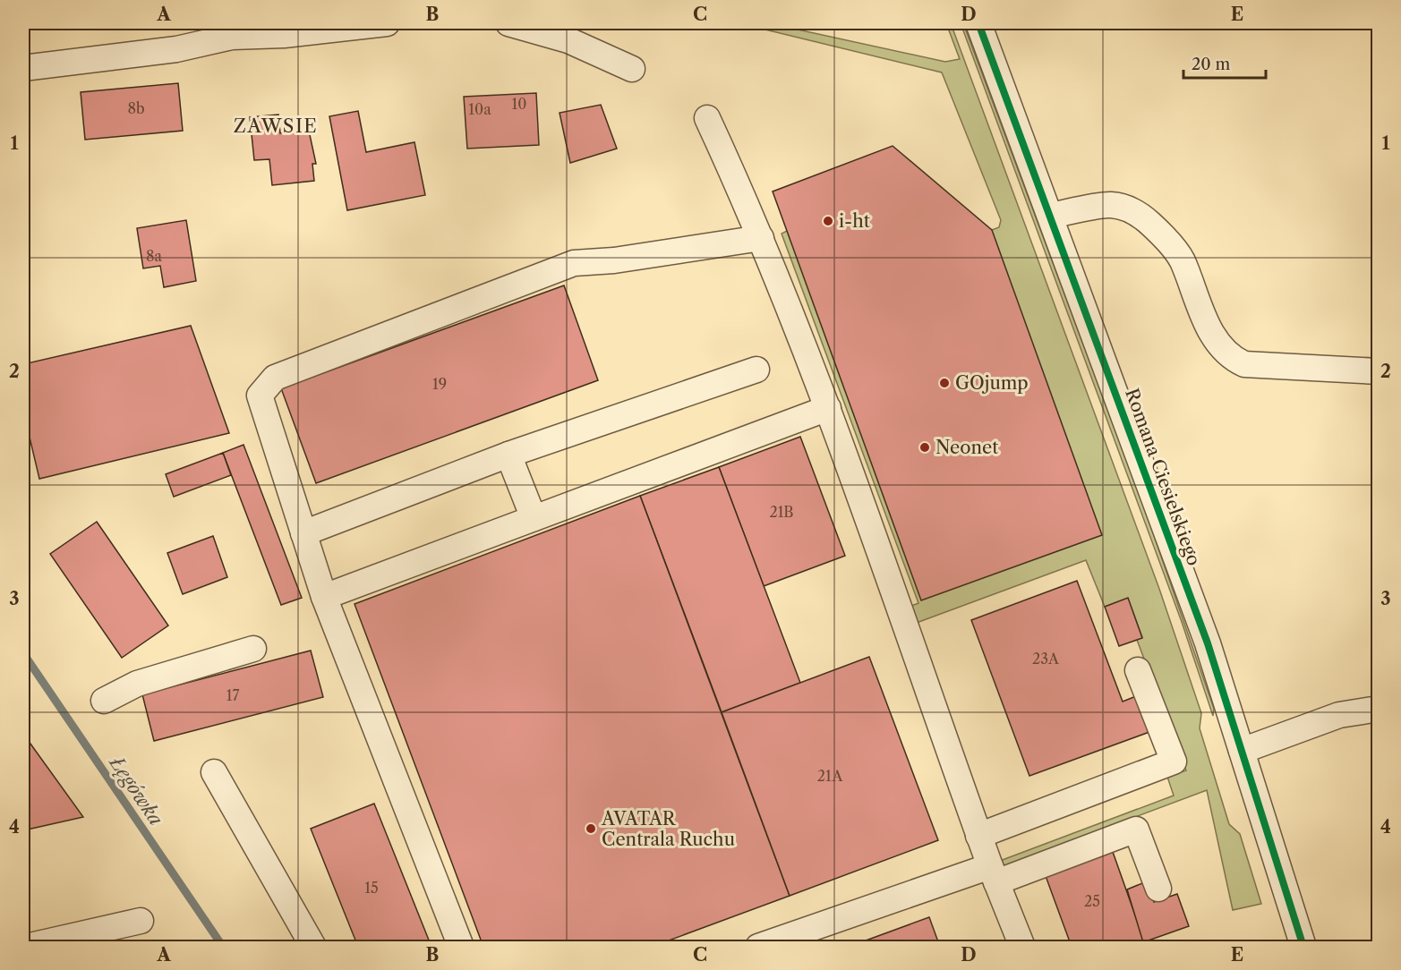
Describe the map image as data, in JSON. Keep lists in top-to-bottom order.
{
  "streets": {
    "street": ["Romana Ciesielskiego"]
  },
  "districts": ["ZAWSIE"],
  "water": ["Łęgówka"],
  "places": [
    "i-ht",
    "GOjump",
    "Neonet",
    "AVATAR Centrala Ruchu"
  ],
  "house_numbers": [
    "10",
    "8b",
    "10a",
    "8a",
    "19",
    "21B",
    "23A",
    "17",
    "21A",
    "15",
    "25"
  ],
  "scale_bar": "20 m",
  "grid": {
    "columns": [
      "A",
      "B",
      "C",
      "D",
      "E"
    ],
    "rows": [
      "1",
      "2",
      "3",
      "4"
    ]
  }
}
